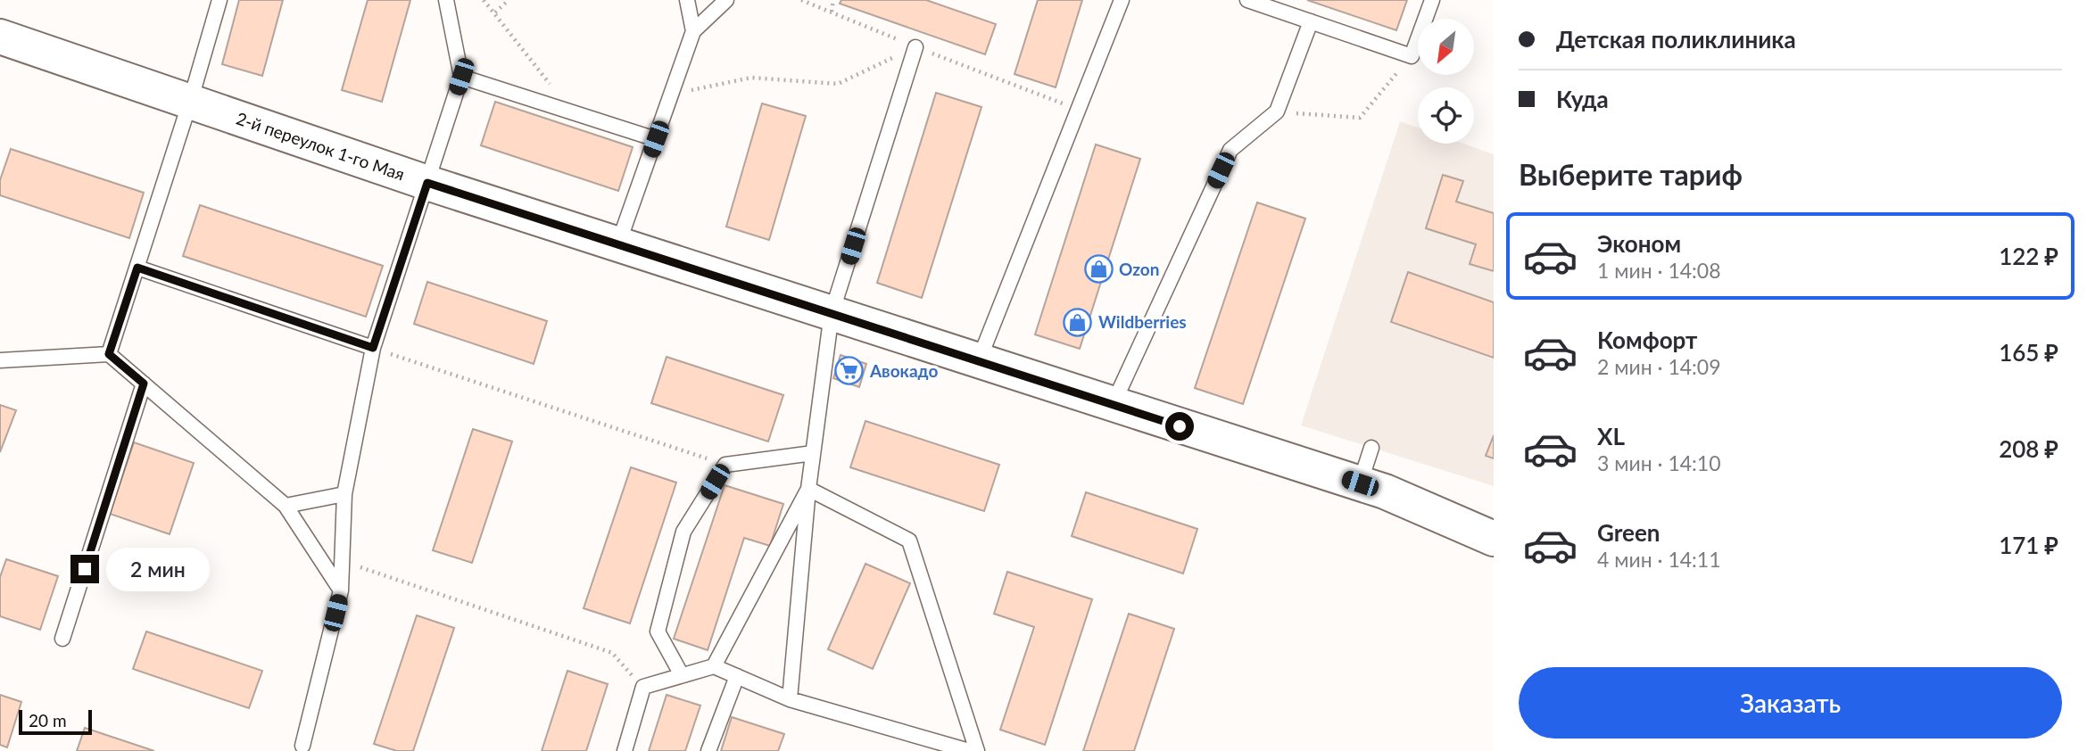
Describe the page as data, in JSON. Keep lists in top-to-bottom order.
{
  "streets": {
    "street": ["2-й переулок 1-го Мая"]
  },
  "places": {
    "shop": ["Ozon", "Wildberries"],
    "supermarket": ["Авокадо"]
  },
  "scale_bar": "20 m",
  "north": "bottom left",
  "page": {
    "banner": ["Детская поликлиника", "Куда"],
    "heading": "Выберите тариф",
    "list": [
      {
        "name": "Эконом",
        "note": "1 мин · 14:08",
        "value": "122 ₽"
      },
      {
        "name": "Комфорт",
        "note": "2 мин · 14:09",
        "value": "165 ₽"
      },
      {
        "name": "XL",
        "note": "3 мин · 14:10",
        "value": "208 ₽"
      },
      {
        "name": "Green",
        "note": "4 мин · 14:11",
        "value": "171 ₽"
      }
    ],
    "bubble": "2 мин",
    "buttons": "Заказать",
    "scale": "20 m"
  }
}
